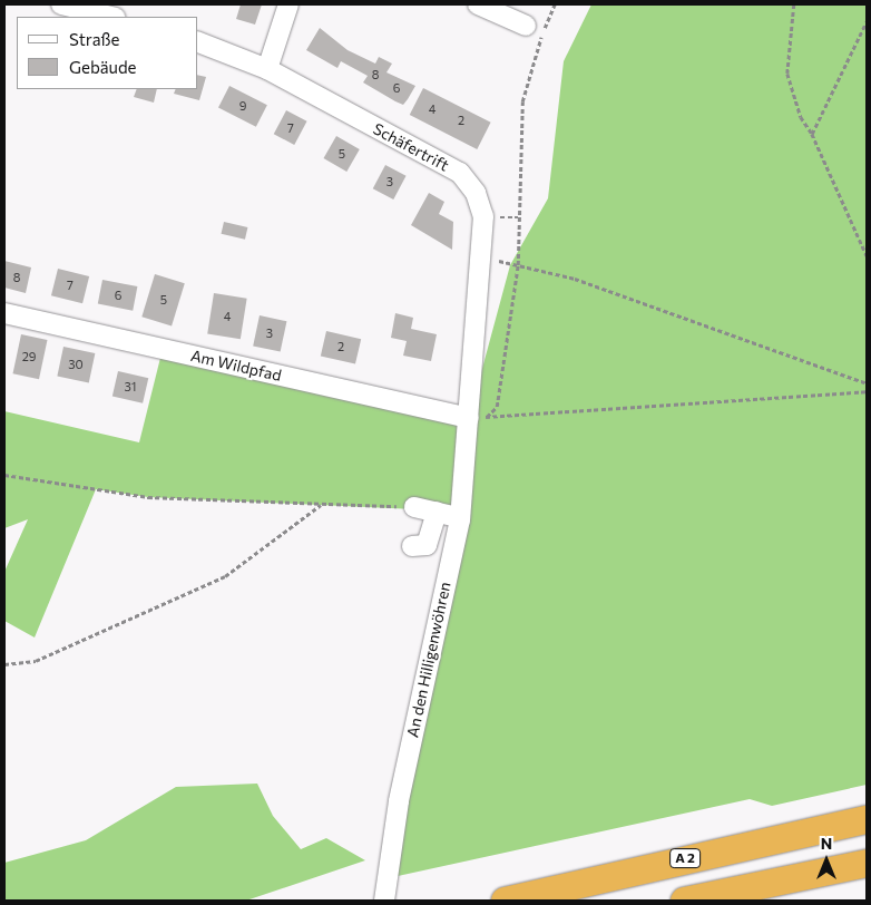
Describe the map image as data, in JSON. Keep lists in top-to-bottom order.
{
  "streets": {
    "highway": ["A 2"],
    "street": ["Schäfertrift", "Am Wildpfad", "An den Hilligenwöhren"]
  },
  "crossings": [
    ["Schäfertrift", "Am Wildpfad"],
    ["Schäfertrift", "An den Hilligenwöhren"],
    ["Am Wildpfad", "An den Hilligenwöhren"]
  ],
  "house_numbers": [
    "8",
    "6",
    "9",
    "4",
    "2",
    "7",
    "5",
    "3",
    "8",
    "7",
    "6",
    "5",
    "4",
    "3",
    "2",
    "29",
    "30",
    "31"
  ],
  "legend": ["Straße", "Gebäude"],
  "north": "top"
}
